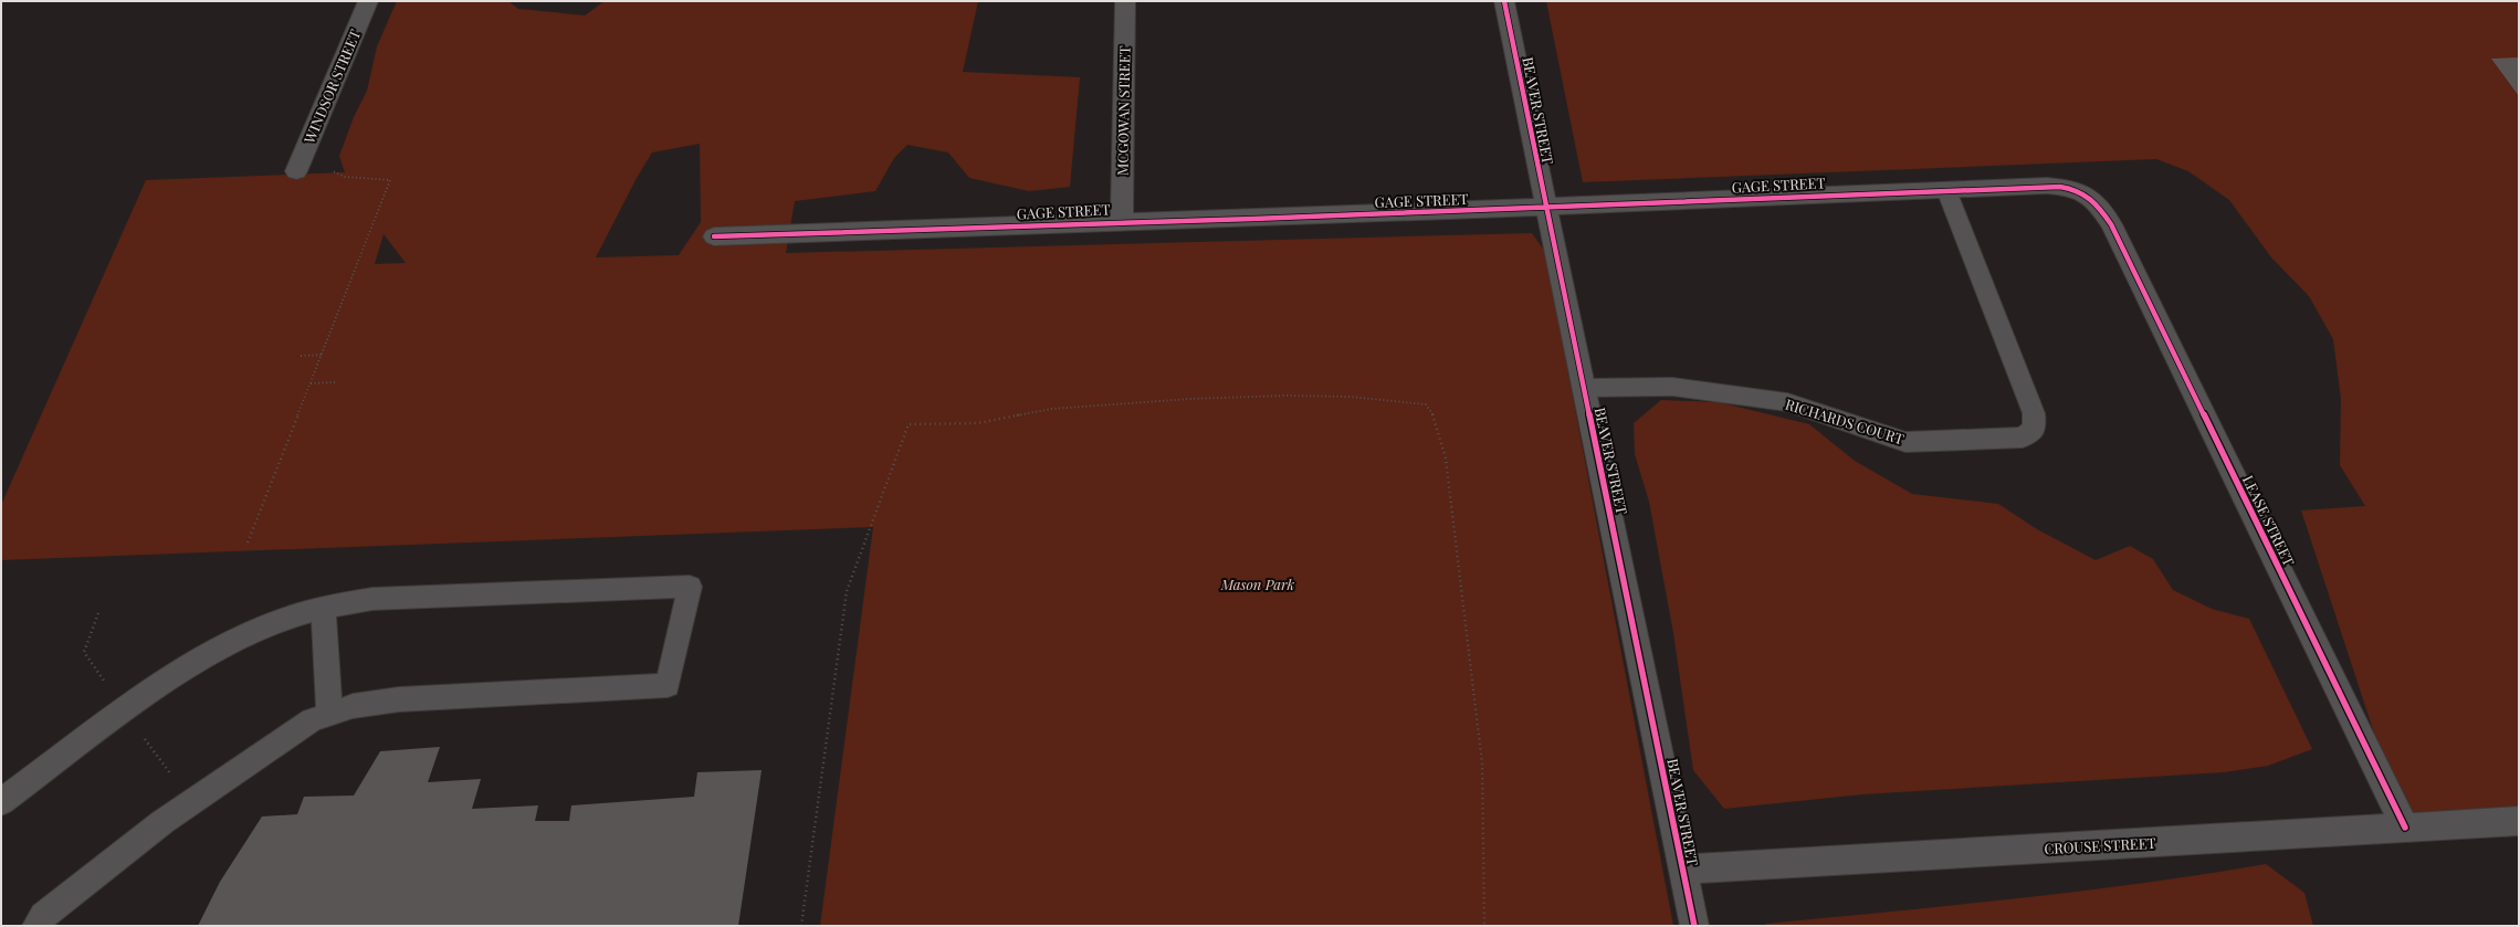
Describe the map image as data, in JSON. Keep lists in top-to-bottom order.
{
  "streets": {
    "street": [
      "WINDSOR STREET",
      "MCGOWAN STREET",
      "BEAVER STREET",
      "GAGE STREET",
      "LEASE STREET",
      "CROUSE STREET"
    ],
    "lane": ["RICHARDS COURT"]
  },
  "crossings": [
    ["MCGOWAN STREET", "GAGE STREET"],
    ["BEAVER STREET", "GAGE STREET"],
    ["BEAVER STREET", "RICHARDS COURT"],
    ["BEAVER STREET", "CROUSE STREET"],
    ["GAGE STREET", "RICHARDS COURT"],
    ["GAGE STREET", "LEASE STREET"],
    ["LEASE STREET", "CROUSE STREET"]
  ],
  "parks": ["Mason Park"]
}
